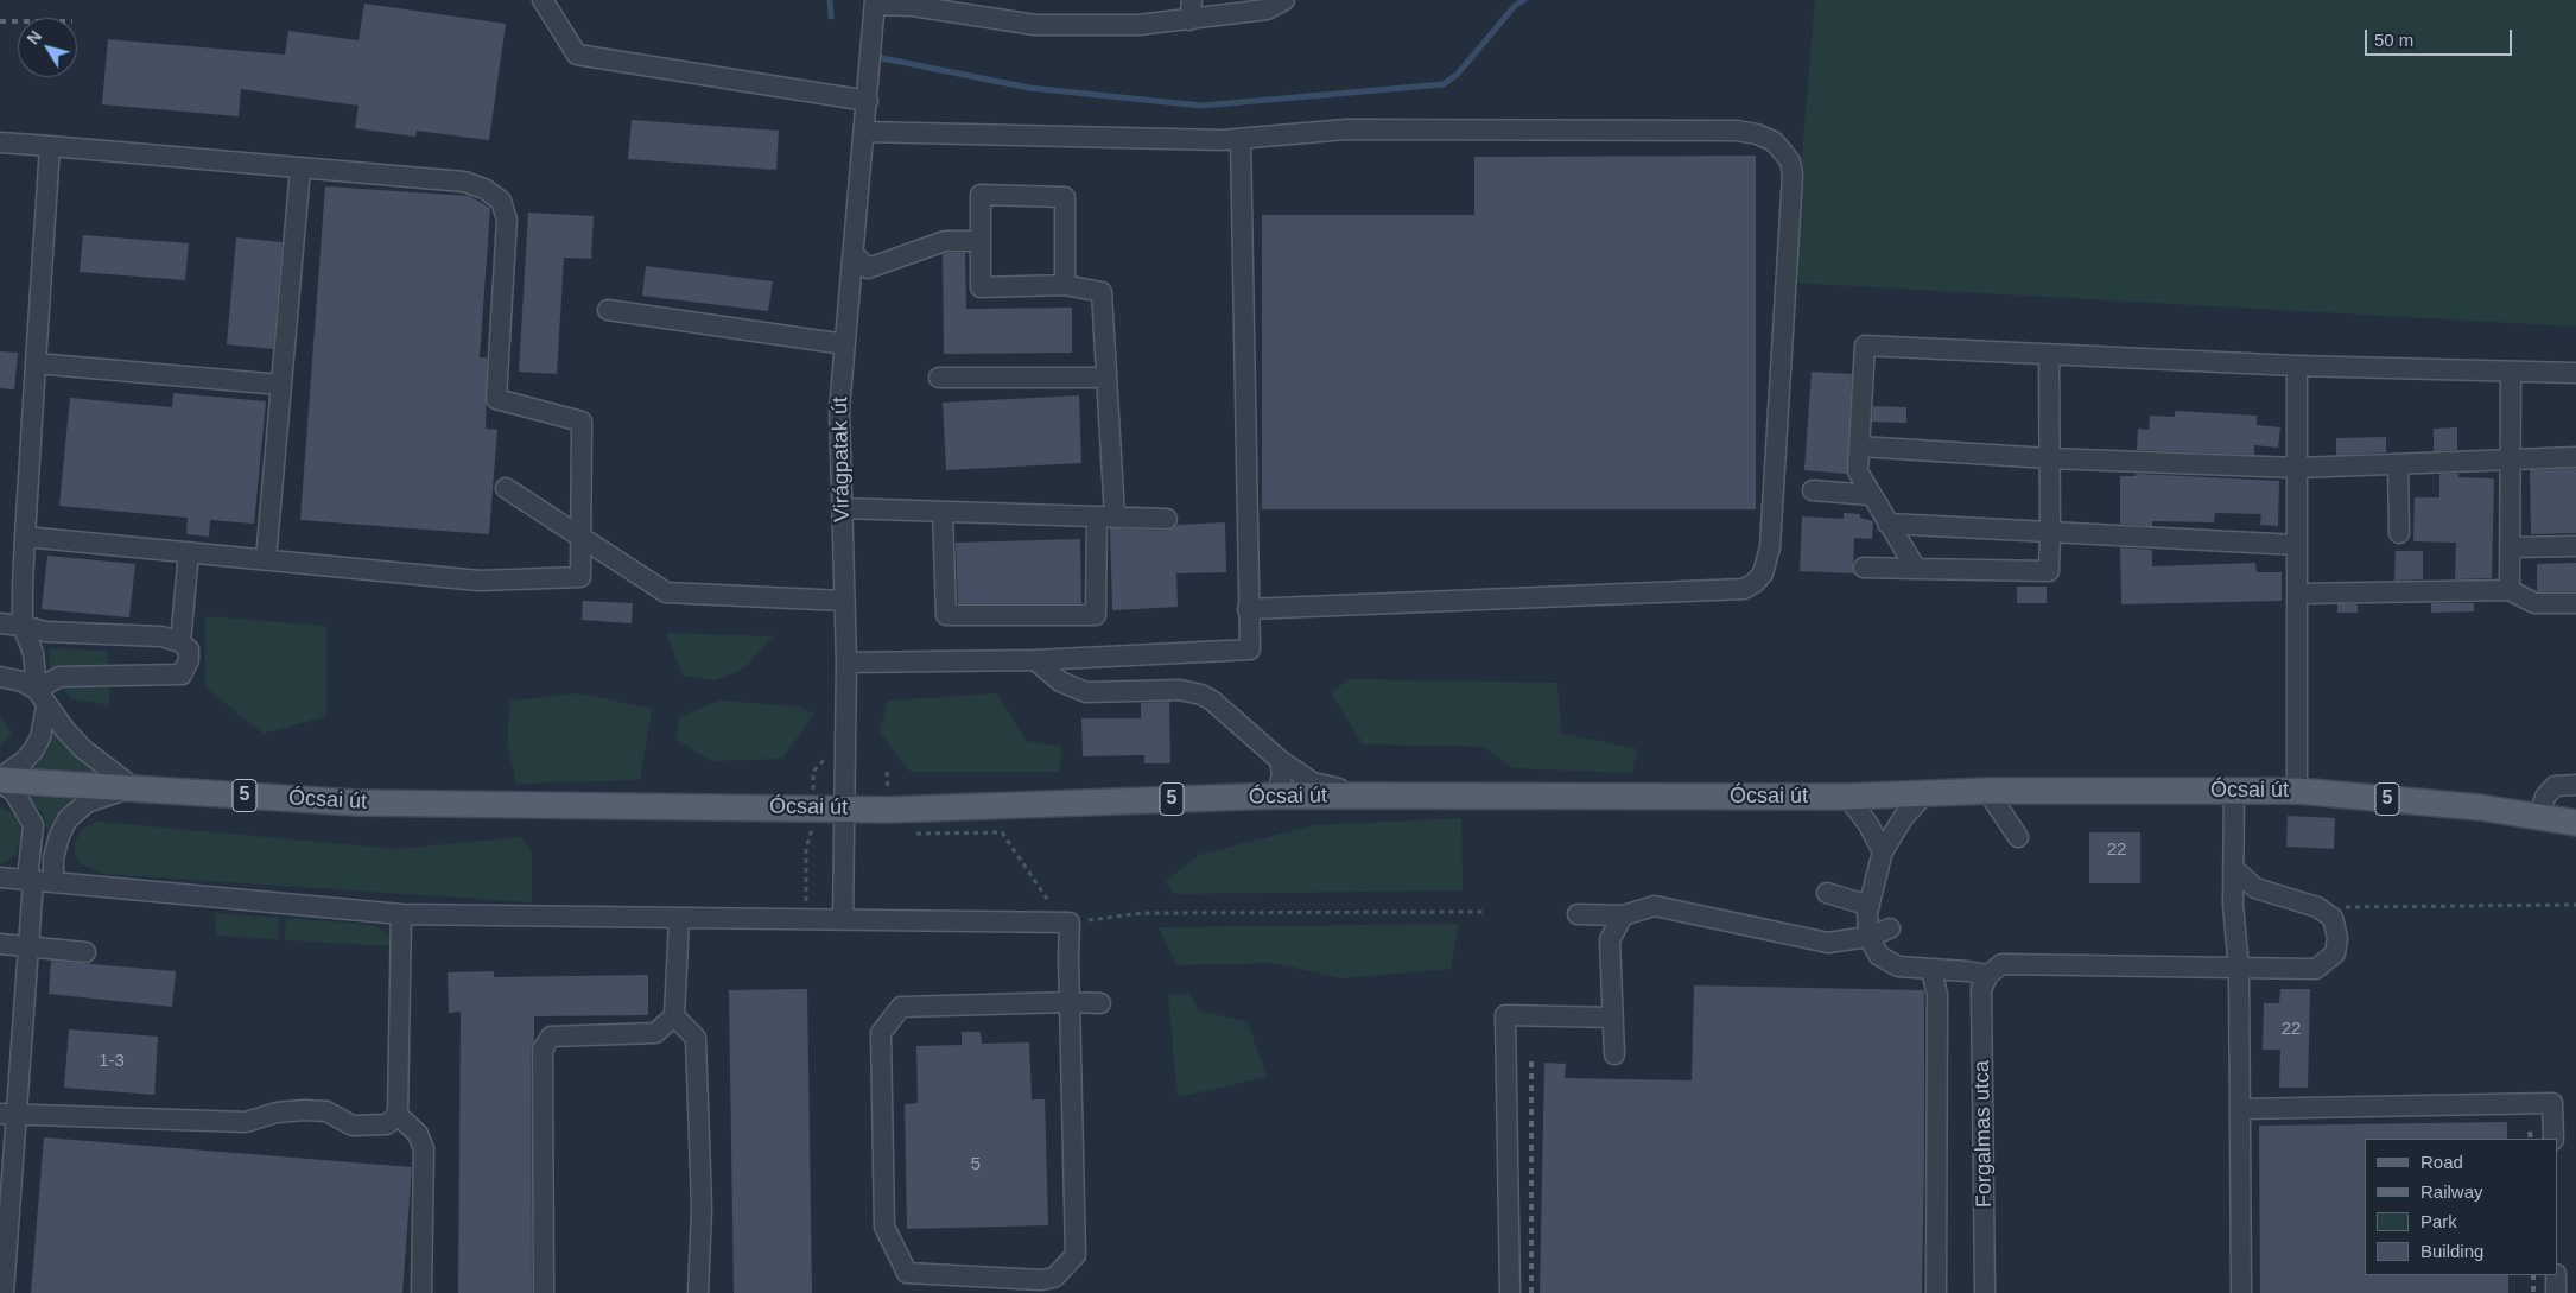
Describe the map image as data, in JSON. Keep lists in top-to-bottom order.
{
  "streets": {
    "main road": ["Ócsai út", "5"],
    "street": ["Virágpatak út", "Forgalmas utca"]
  },
  "crossings": [
    ["Virágpatak út", "Ócsai út"]
  ],
  "house_numbers": [
    "22",
    "22",
    "1-3",
    "5"
  ],
  "legend": [
    "Road",
    "Railway",
    "Park",
    "Building"
  ],
  "scale_bar": "50 m",
  "north": "top left"
}
